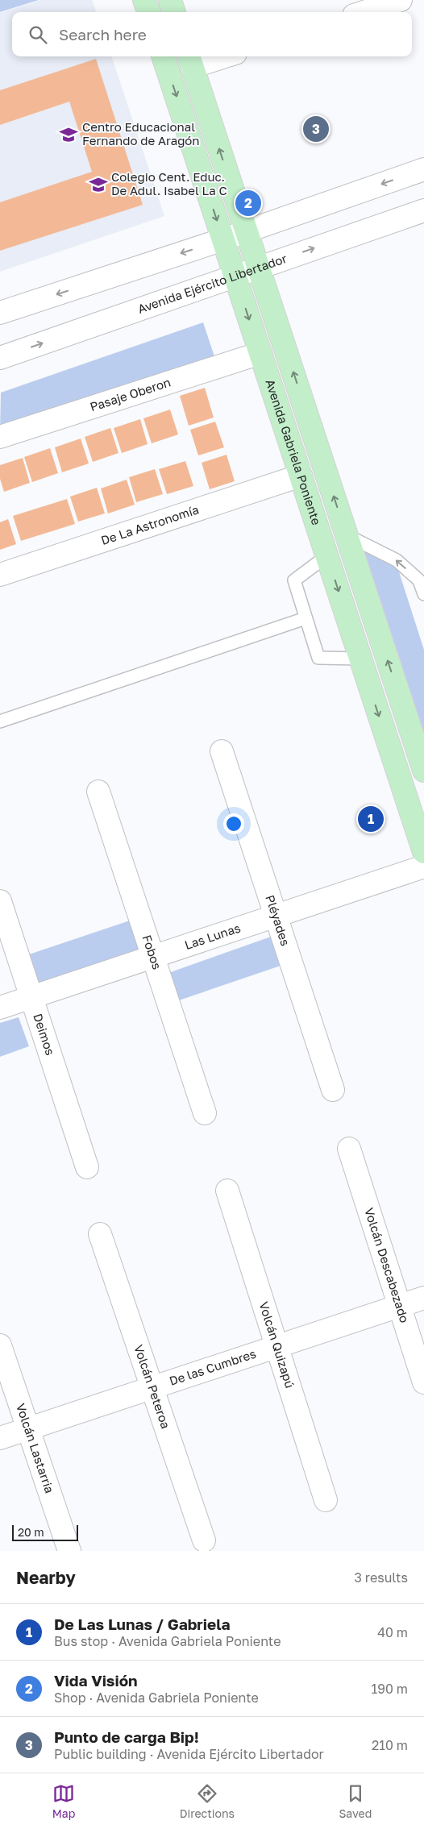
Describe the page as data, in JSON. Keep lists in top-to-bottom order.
{
  "streets": {
    "main road": ["Avenida Gabriela Poniente"],
    "street": [
      "Avenida Ejército Libertador",
      "Pasaje Oberon",
      "De La Astronomía",
      "Pléyades",
      "Las Lunas",
      "Fobos",
      "Deimos",
      "Volcán Descabezado",
      "Volcán Quizapú",
      "De las Cumbres",
      "Volcán Peteroa",
      "Volcán Lastarria"
    ]
  },
  "crossings": [
    ["Avenida Ejército Libertador", "Avenida Gabriela Poniente"],
    ["Pasaje Oberon", "Avenida Gabriela Poniente"],
    ["Avenida Gabriela Poniente", "De La Astronomía"],
    ["Pléyades", "Las Lunas"],
    ["Las Lunas", "Fobos"],
    ["Las Lunas", "Deimos"],
    ["Volcán Descabezado", "De las Cumbres"],
    ["Volcán Quizapú", "De las Cumbres"],
    ["De las Cumbres", "Volcán Peteroa"],
    ["De las Cumbres", "Volcán Lastarria"]
  ],
  "places": {
    "school or university": ["Centro Educacional Fernando de Aragón", "Colegio Cent. Educ. De Adul. Isabel La C"]
  },
  "scale_bar": "20 m",
  "page": {
    "search": "Search here",
    "pins": ["3", "2", "1"],
    "scale": "20 m",
    "heading": ["Nearby", "3 results"],
    "list": [
      {
        "mark": "1",
        "name": "De Las Lunas / Gabriela",
        "note": "Bus stop · Avenida Gabriela Poniente",
        "value": "40 m"
      },
      {
        "mark": "2",
        "name": "Vida Visión",
        "note": "Shop · Avenida Gabriela Poniente",
        "value": "190 m"
      },
      {
        "mark": "3",
        "name": "Punto de carga Bip!",
        "note": "Public building · Avenida Ejército Libertador",
        "value": "210 m"
      }
    ],
    "nav": ["Map", "Directions", "Saved"]
  }
}
